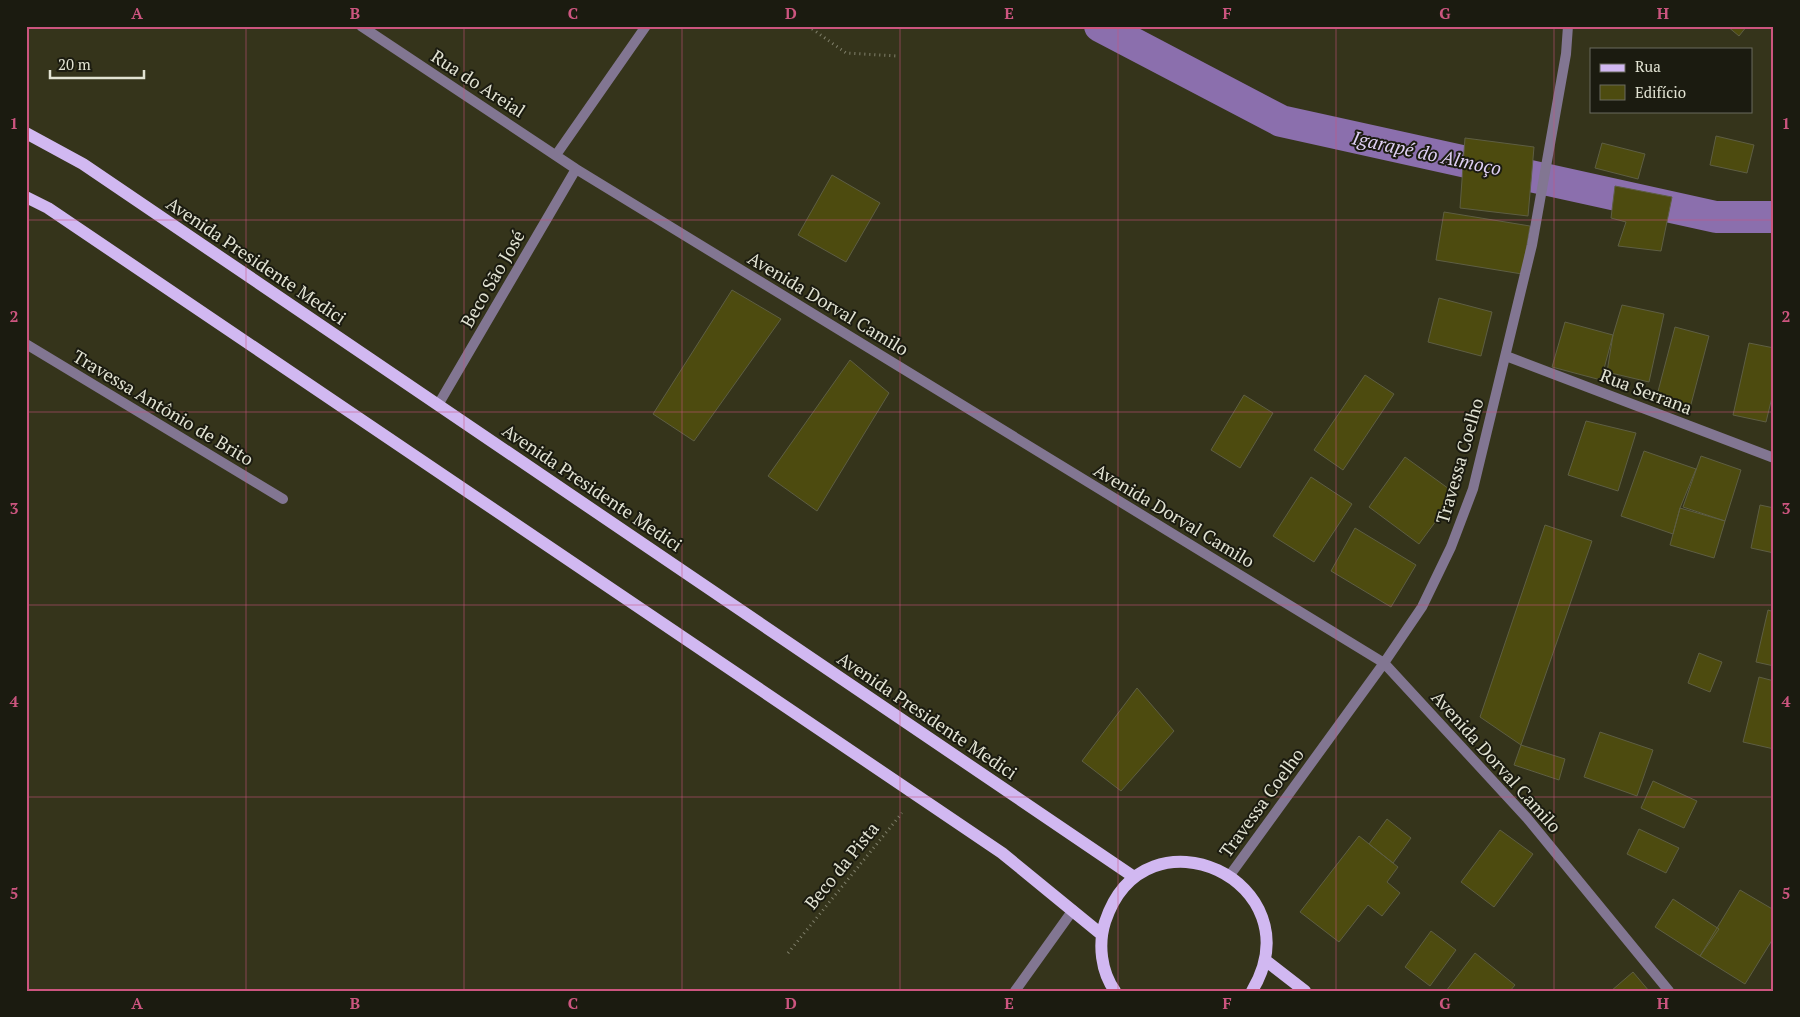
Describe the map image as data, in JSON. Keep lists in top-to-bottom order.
{
  "streets": {
    "main road": ["Avenida Presidente Medici"],
    "street": [
      "Rua do Areial",
      "Beco São José",
      "Avenida Dorval Camilo",
      "Rua Serrana",
      "Travessa Antônio de Brito",
      "Travessa Coelho"
    ],
    "path": ["Beco da Pista"]
  },
  "crossings": [
    ["Rua do Areial", "Beco São José"],
    ["Rua do Areial", "Avenida Dorval Camilo"],
    ["Avenida Presidente Medici", "Beco São José"],
    ["Beco São José", "Avenida Dorval Camilo"],
    ["Avenida Dorval Camilo", "Travessa Coelho"],
    ["Rua Serrana", "Travessa Coelho"]
  ],
  "water": ["Igarapé do Almoço"],
  "legend": ["Rua", "Edifício"],
  "scale_bar": "20 m",
  "grid": {
    "columns": [
      "A",
      "B",
      "C",
      "D",
      "E",
      "F",
      "G",
      "H"
    ],
    "rows": [
      "1",
      "2",
      "3",
      "4",
      "5"
    ]
  }
}
